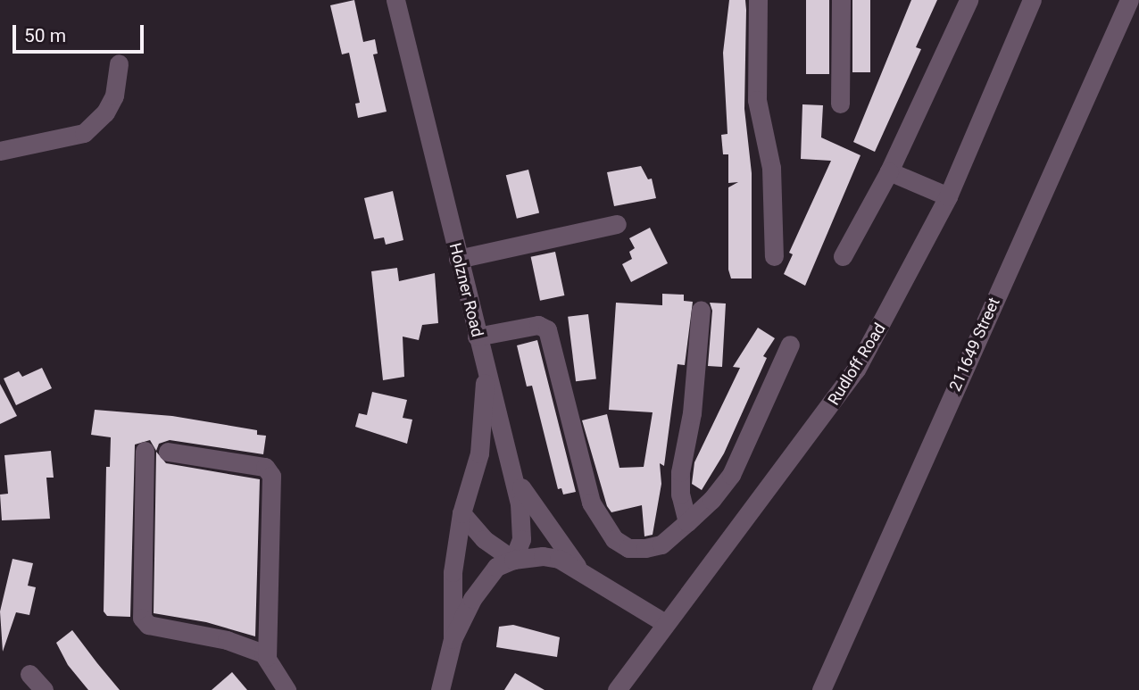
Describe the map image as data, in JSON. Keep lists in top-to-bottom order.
{
  "streets": {
    "street": ["Holzner Road", "211649 Street", "Rudloff Road"]
  },
  "scale_bar": "50 m"
}
